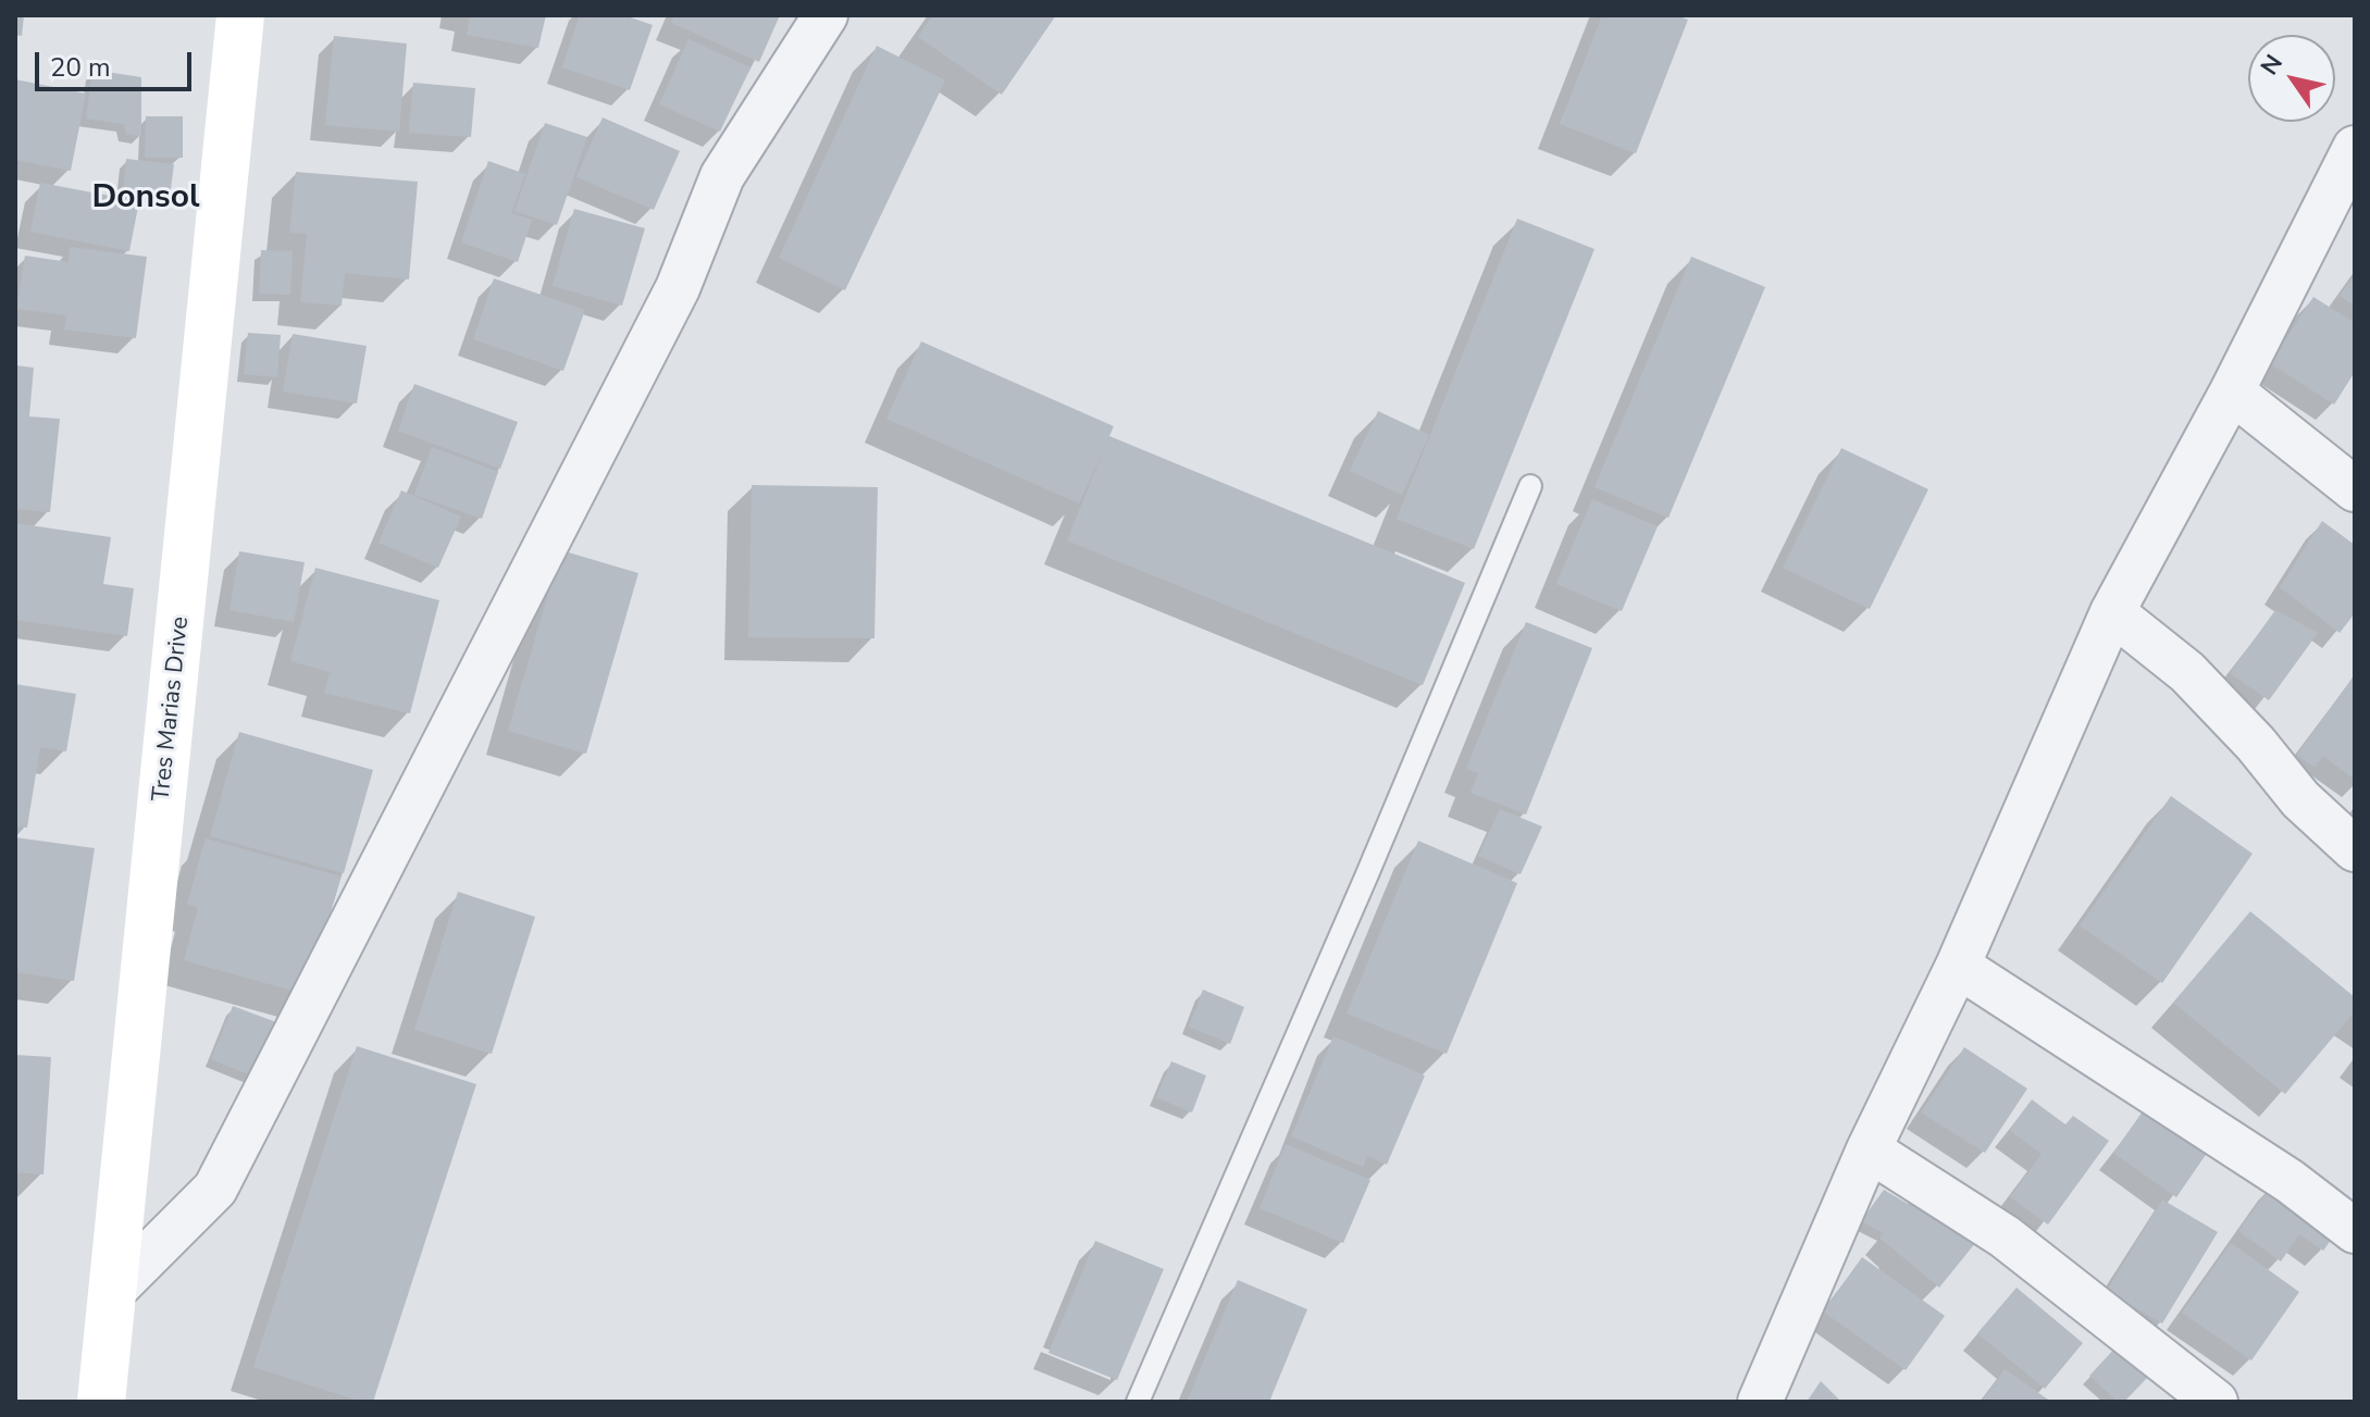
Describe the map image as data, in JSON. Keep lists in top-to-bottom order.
{
  "streets": {
    "main road": ["Tres Marias Drive"]
  },
  "districts": ["Donsol"],
  "scale_bar": "20 m",
  "north": "top left"
}
